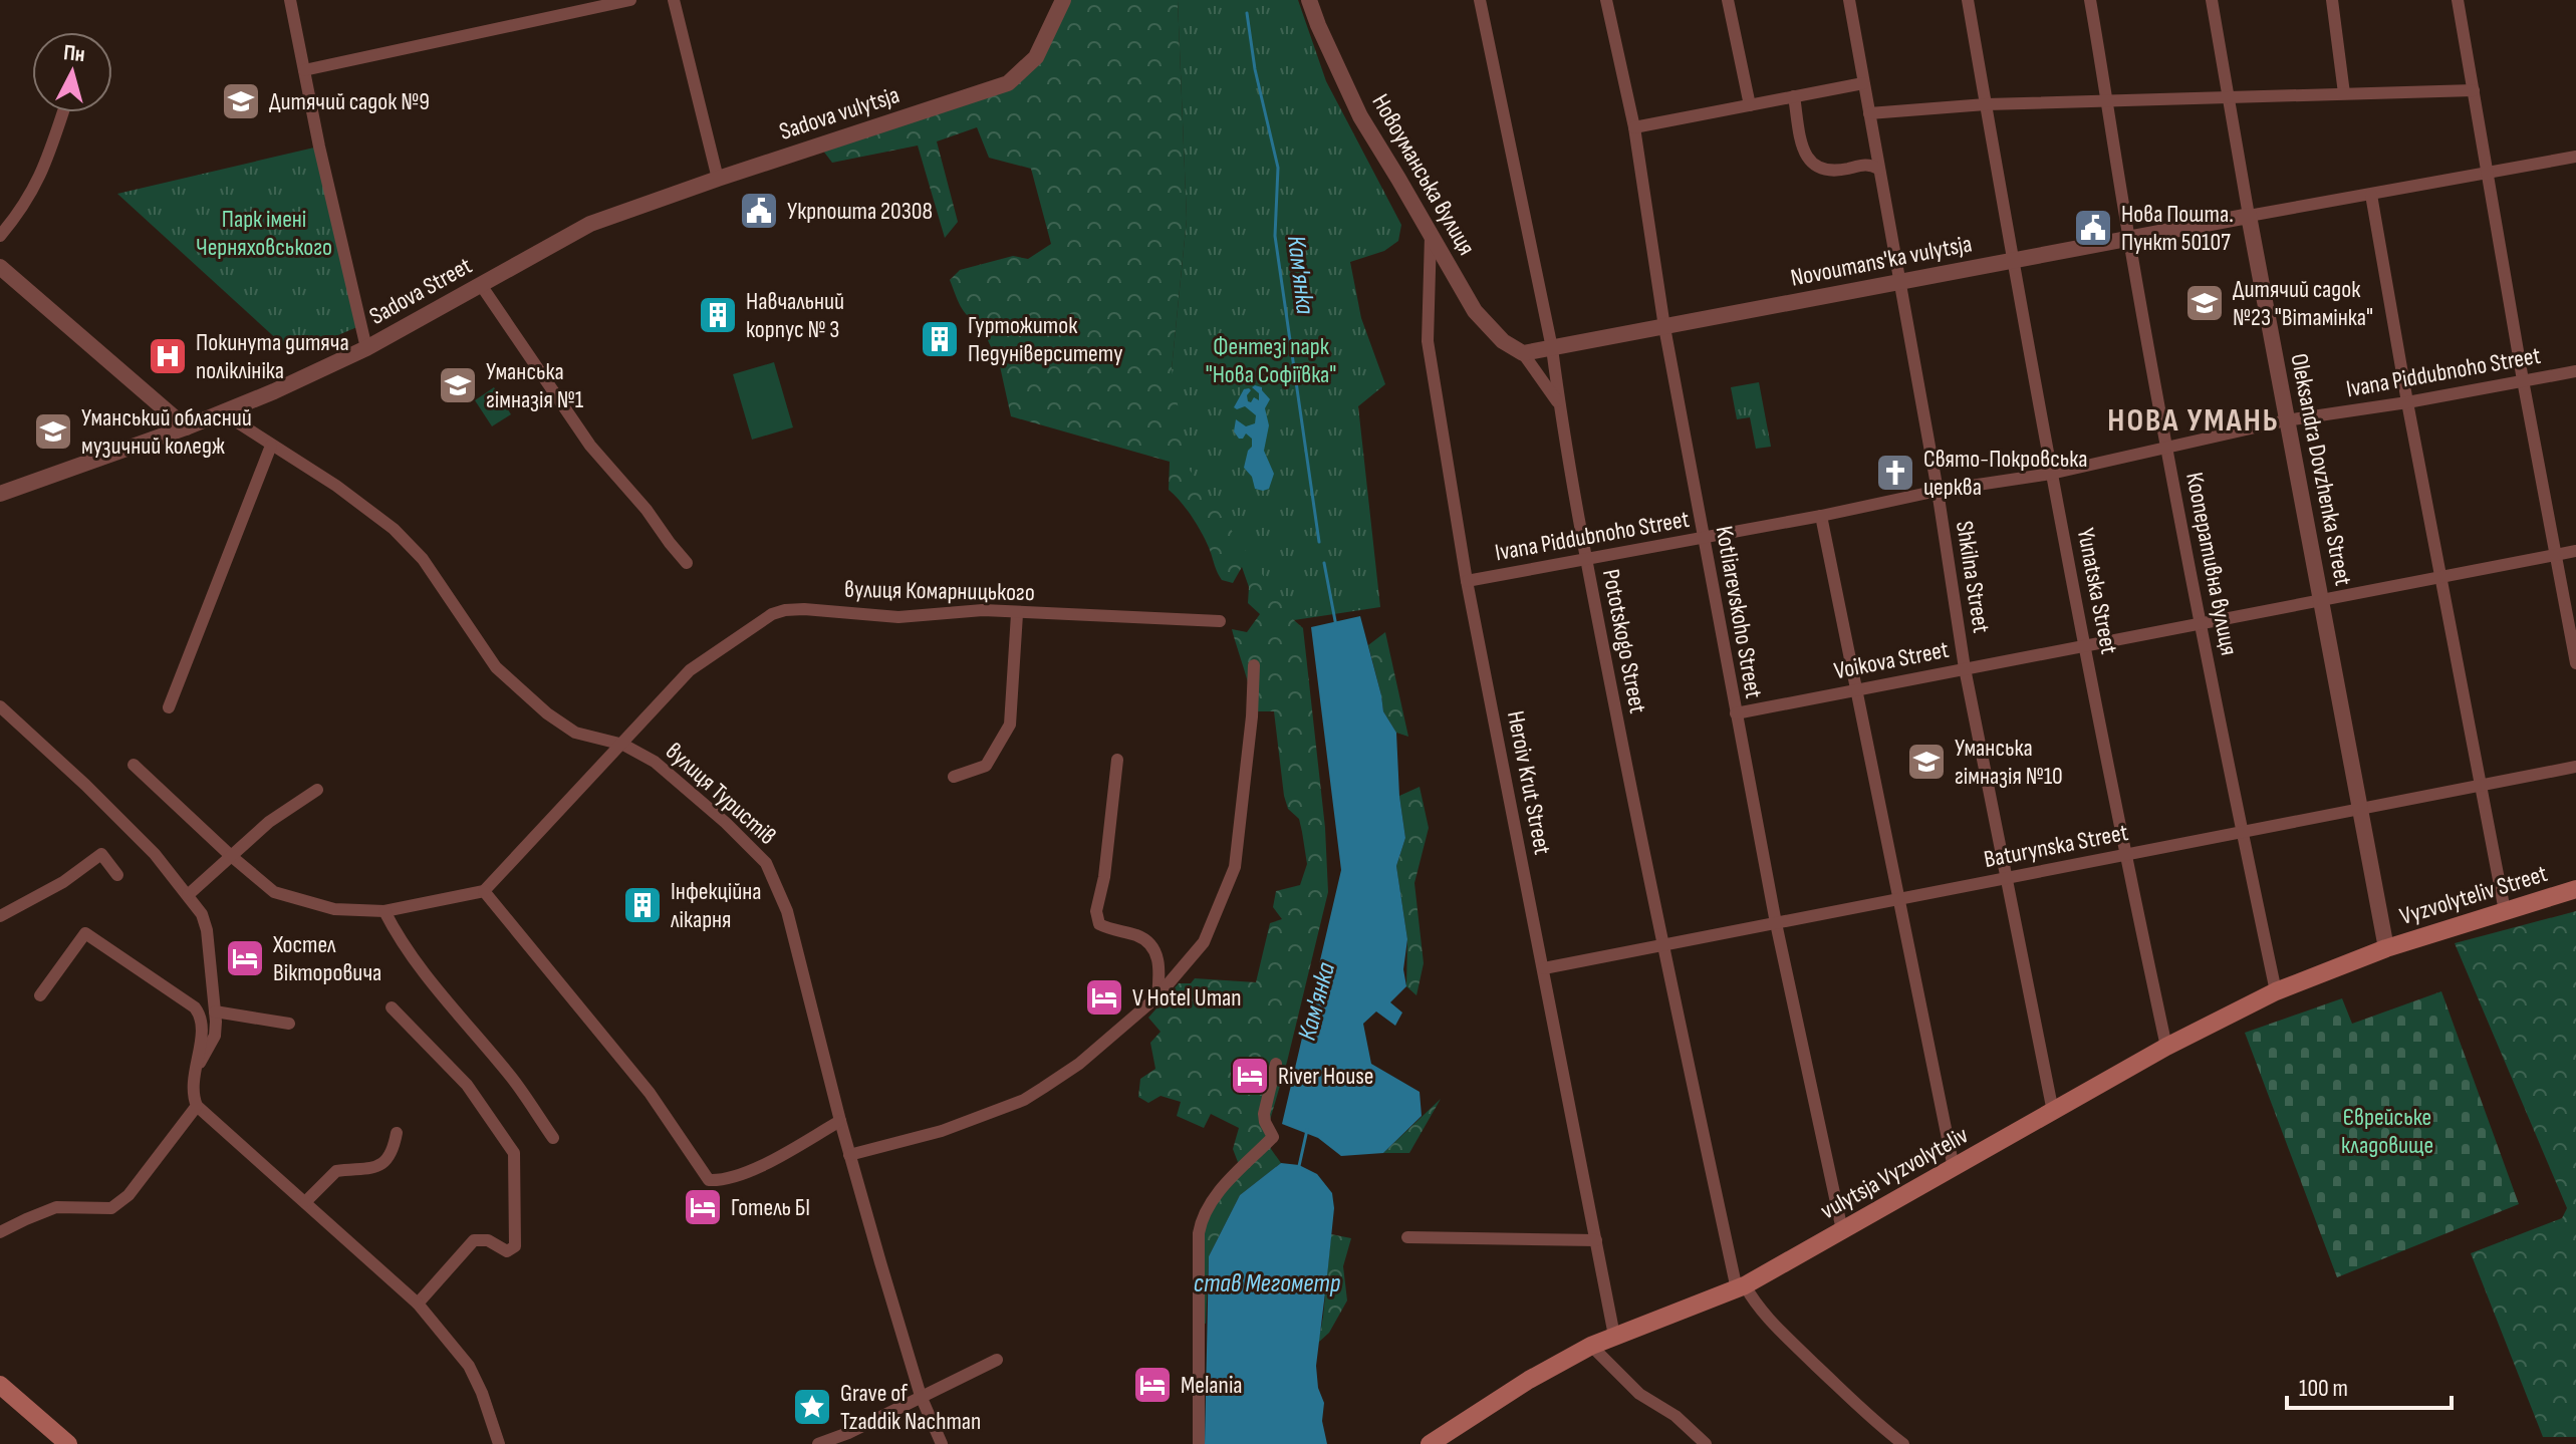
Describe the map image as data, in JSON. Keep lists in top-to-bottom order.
{
  "streets": {
    "main road": ["Vyzvolyteliv Street", "vulytsja Vyzvolyteliv"],
    "street": [
      "Sadova vulytsja",
      "Новоуманська вулиця",
      "Novoumans'ka vulytsja",
      "Sadova Street",
      "Ivana Piddubnoho Street",
      "Oleksandra Dovzhenka Street",
      "Кооперативна вулиця",
      "Shkilna Street",
      "вулиця Комарницького",
      "Yunatska Street",
      "Kotliarevskoho Street",
      "Pototskogo Street",
      "Voikova Street",
      "Heroiv Krut Street",
      "вулиця Туристів",
      "Baturynska Street"
    ]
  },
  "crossings": [
    ["Sadova vulytsja", "Sadova Street"],
    ["Новоуманська вулиця", "Novoumans'ka vulytsja"],
    ["Новоуманська вулиця", "Heroiv Krut Street"],
    ["Novoumans'ka vulytsja", "Oleksandra Dovzhenka Street"],
    ["Novoumans'ka vulytsja", "Кооперативна вулиця"],
    ["Novoumans'ka vulytsja", "Shkilna Street"],
    ["Novoumans'ka vulytsja", "Yunatska Street"],
    ["Novoumans'ka vulytsja", "Kotliarevskoho Street"],
    ["Novoumans'ka vulytsja", "Pototskogo Street"],
    ["Sadova Street", "вулиця Туристів"],
    ["Ivana Piddubnoho Street", "Oleksandra Dovzhenka Street"],
    ["Ivana Piddubnoho Street", "Кооперативна вулиця"],
    ["Ivana Piddubnoho Street", "Shkilna Street"],
    ["Ivana Piddubnoho Street", "Yunatska Street"],
    ["Ivana Piddubnoho Street", "Kotliarevskoho Street"],
    ["Ivana Piddubnoho Street", "Pototskogo Street"],
    ["Ivana Piddubnoho Street", "Heroiv Krut Street"],
    ["Oleksandra Dovzhenka Street", "Voikova Street"],
    ["Oleksandra Dovzhenka Street", "Baturynska Street"],
    ["Oleksandra Dovzhenka Street", "Vyzvolyteliv Street"],
    ["Oleksandra Dovzhenka Street", "vulytsja Vyzvolyteliv"],
    ["Кооперативна вулиця", "Voikova Street"],
    ["Кооперативна вулиця", "Baturynska Street"],
    ["Кооперативна вулиця", "vulytsja Vyzvolyteliv"],
    ["Shkilna Street", "Voikova Street"],
    ["Shkilna Street", "Baturynska Street"],
    ["Shkilna Street", "vulytsja Vyzvolyteliv"],
    ["вулиця Комарницького", "вулиця Туристів"],
    ["Yunatska Street", "Voikova Street"],
    ["Yunatska Street", "Baturynska Street"],
    ["Yunatska Street", "vulytsja Vyzvolyteliv"],
    ["Kotliarevskoho Street", "Voikova Street"],
    ["Kotliarevskoho Street", "Baturynska Street"],
    ["Kotliarevskoho Street", "vulytsja Vyzvolyteliv"],
    ["Pototskogo Street", "Baturynska Street"],
    ["Pototskogo Street", "vulytsja Vyzvolyteliv"],
    ["Heroiv Krut Street", "Baturynska Street"],
    ["Heroiv Krut Street", "vulytsja Vyzvolyteliv"],
    ["Vyzvolyteliv Street", "vulytsja Vyzvolyteliv"]
  ],
  "districts": ["НОВА УМАНЬ"],
  "water": ["Кам'янка", "став Мегометр"],
  "parks": ["Парк імені Черняховського", "Фентезі парк \"Нова Софіївка\"", "Єврейське кладовище"],
  "places": {
    "school or university": [
      "Дитячий садок №9",
      "Дитячий садок №23 \"Вітамінка\"",
      "Уманська гімназія №1",
      "Уманський обласний музичний коледж",
      "Уманська гімназія №10"
    ],
    "public building": ["Укрпошта 20308", "Нова Пошта. Пункт 50107"],
    "building": ["Навчальний корпус № 3", "Гуртожиток Педуніверситету", "Інфекційна лікарня"],
    "hospital": ["Покинута дитяча поліклініка"],
    "church": ["Свято-Покровська церква"],
    "hotel": [
      "Хостел Вікторовича",
      "V Hotel Uman",
      "River House",
      "Готель БІ",
      "Melania"
    ],
    "place": ["Grave of Tzaddik Nachman"]
  },
  "scale_bar": "100 m",
  "north": "top"
}
